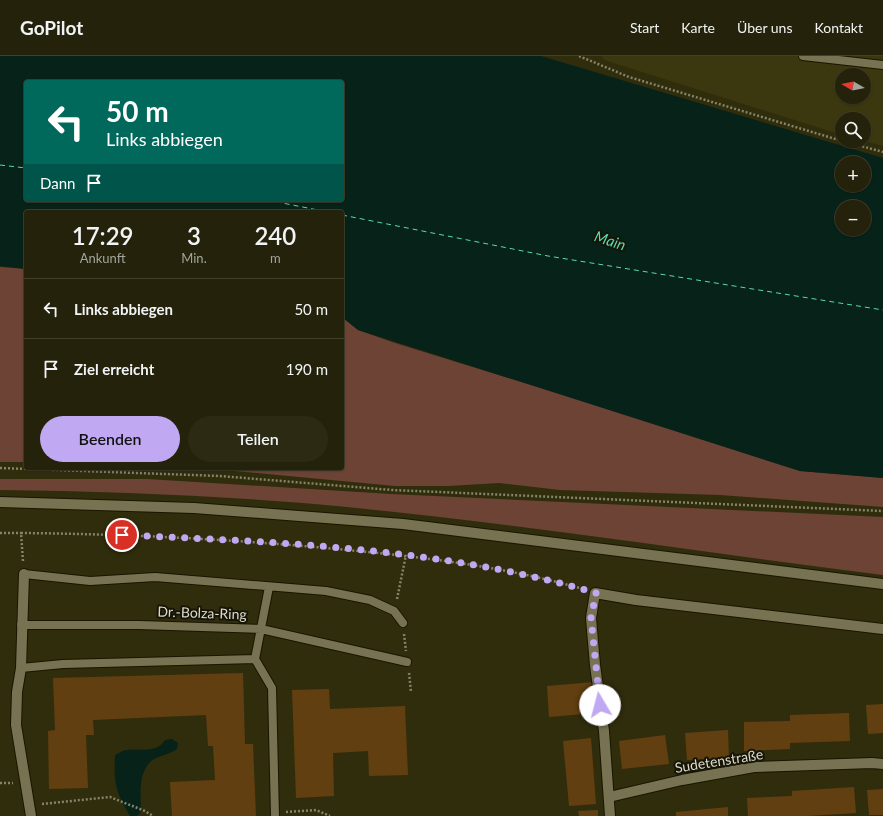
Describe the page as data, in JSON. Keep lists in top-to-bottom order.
{
  "streets": {
    "street": ["Sudetenstraße"],
    "lane": ["Dr.-Bolza-Ring"]
  },
  "water": ["Main"],
  "north": "left",
  "page": {
    "header": "GoPilot",
    "nav": [
      "Start",
      "Karte",
      "Über uns",
      "Kontakt"
    ],
    "map_buttons": ["+", "−"],
    "turn": ["50 m", "Links abbiegen"],
    "then": "Dann",
    "eta": [
      "17:29",
      "Ankunft",
      "3",
      "Min.",
      "240",
      "m"
    ],
    "list": [
      {
        "name": "Links abbiegen",
        "value": "50 m"
      },
      {
        "name": "Ziel erreicht",
        "value": "190 m"
      }
    ],
    "buttons": ["Beenden", "Teilen"]
  }
}
